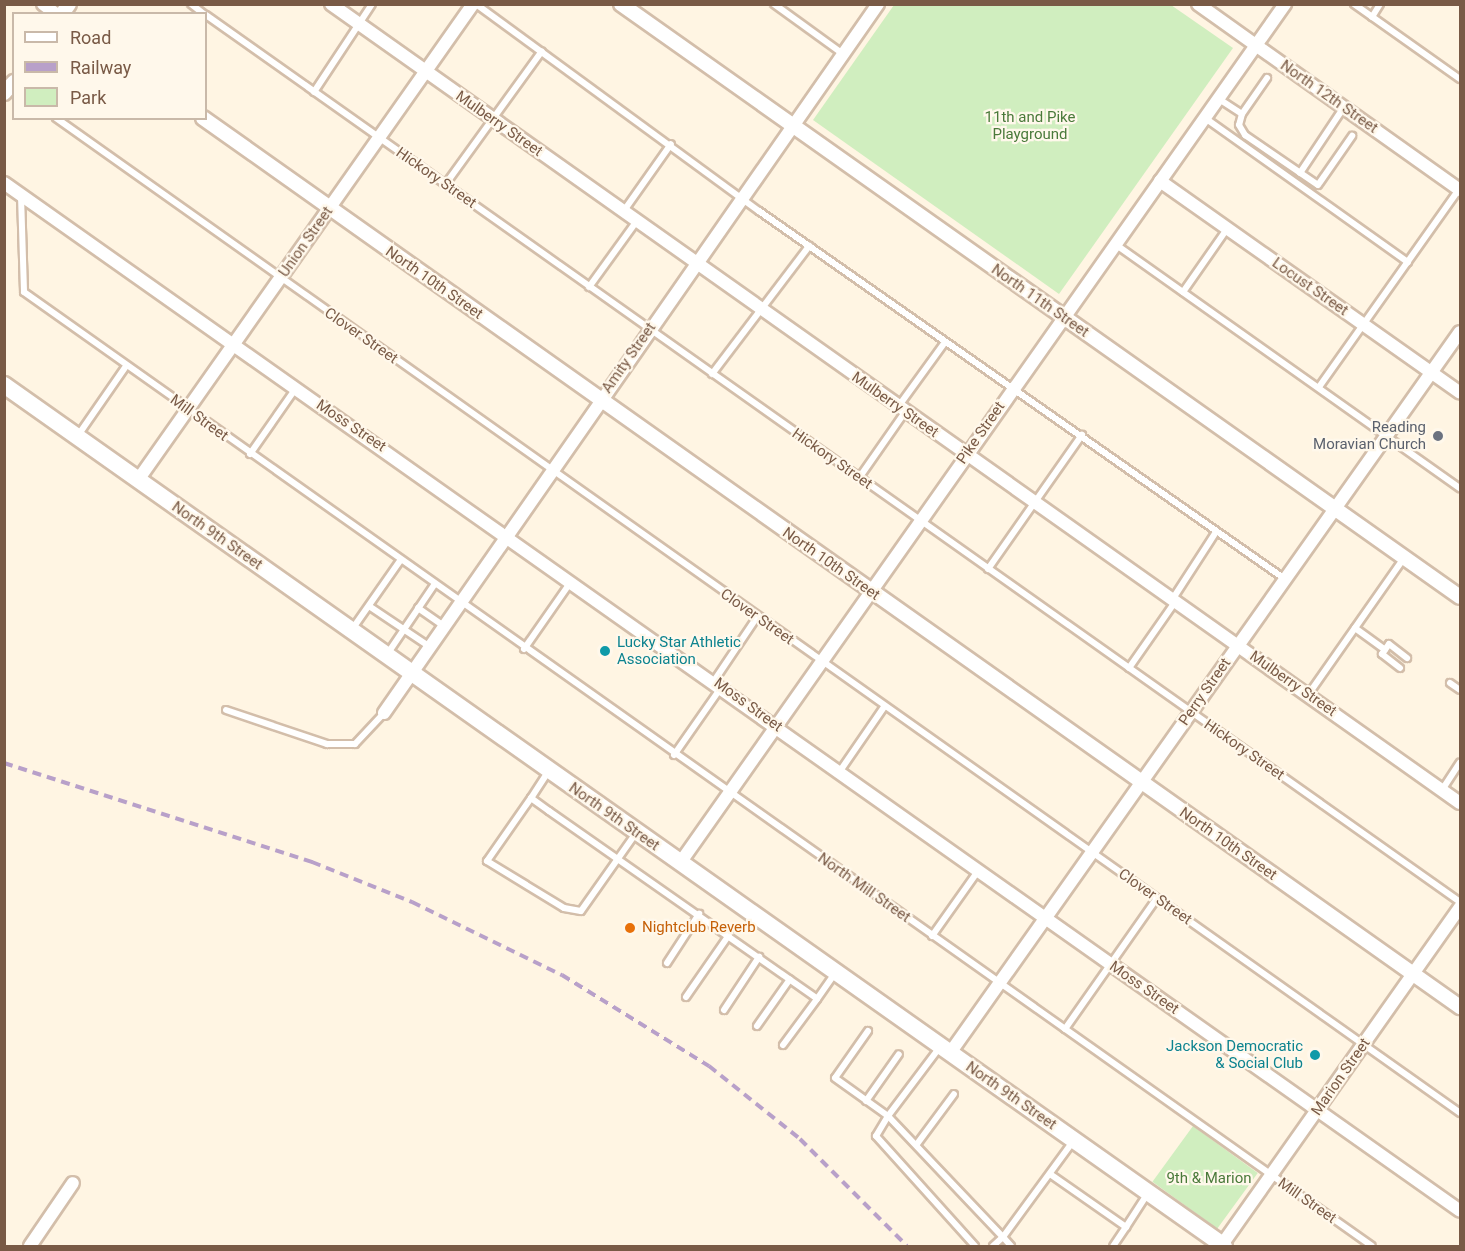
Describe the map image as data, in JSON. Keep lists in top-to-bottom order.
{
  "streets": {
    "main road": ["North 9th Street"],
    "street": [
      "North 12th Street",
      "Mulberry Street",
      "Union Street",
      "North 10th Street",
      "Locust Street",
      "North 11th Street",
      "Amity Street",
      "Moss Street",
      "Pike Street",
      "Perry Street",
      "Marion Street"
    ],
    "lane": [
      "Hickory Street",
      "Clover Street",
      "Mill Street",
      "North Mill Street"
    ]
  },
  "crossings": [
    ["North 12th Street", "Pike Street"],
    ["Mulberry Street", "Union Street"],
    ["Mulberry Street", "Amity Street"],
    ["Mulberry Street", "Pike Street"],
    ["Mulberry Street", "Perry Street"],
    ["Hickory Street", "Union Street"],
    ["Hickory Street", "Amity Street"],
    ["Hickory Street", "Pike Street"],
    ["Hickory Street", "Perry Street"],
    ["Union Street", "North 10th Street"],
    ["Union Street", "Clover Street"],
    ["Union Street", "Mill Street"],
    ["Union Street", "Moss Street"],
    ["Union Street", "North 9th Street"],
    ["North 10th Street", "Amity Street"],
    ["North 10th Street", "Pike Street"],
    ["North 10th Street", "Perry Street"],
    ["North 10th Street", "Marion Street"],
    ["Locust Street", "Pike Street"],
    ["Locust Street", "Perry Street"],
    ["North 11th Street", "Amity Street"],
    ["North 11th Street", "Pike Street"],
    ["North 11th Street", "Perry Street"],
    ["Clover Street", "Amity Street"],
    ["Clover Street", "Pike Street"],
    ["Clover Street", "Perry Street"],
    ["Clover Street", "Marion Street"],
    ["Amity Street", "Mill Street"],
    ["Amity Street", "Moss Street"],
    ["Amity Street", "North 9th Street"],
    ["Amity Street", "North Mill Street"],
    ["Mill Street", "Moss Street"],
    ["Mill Street", "North Mill Street"],
    ["Mill Street", "Marion Street"],
    ["Moss Street", "Pike Street"],
    ["Moss Street", "Perry Street"],
    ["Moss Street", "Marion Street"],
    ["Pike Street", "North 9th Street"],
    ["Pike Street", "North Mill Street"],
    ["North 9th Street", "Perry Street"],
    ["North 9th Street", "Marion Street"],
    ["Perry Street", "North Mill Street"],
    ["North Mill Street", "Marion Street"]
  ],
  "parks": ["11th and Pike Playground", "9th & Marion"],
  "places": [
    "Reading Moravian Church",
    "Lucky Star Athletic Association",
    "Nightclub Reverb",
    "Jackson Democratic & Social Club"
  ],
  "legend": ["Road", "Railway", "Park"]
}
